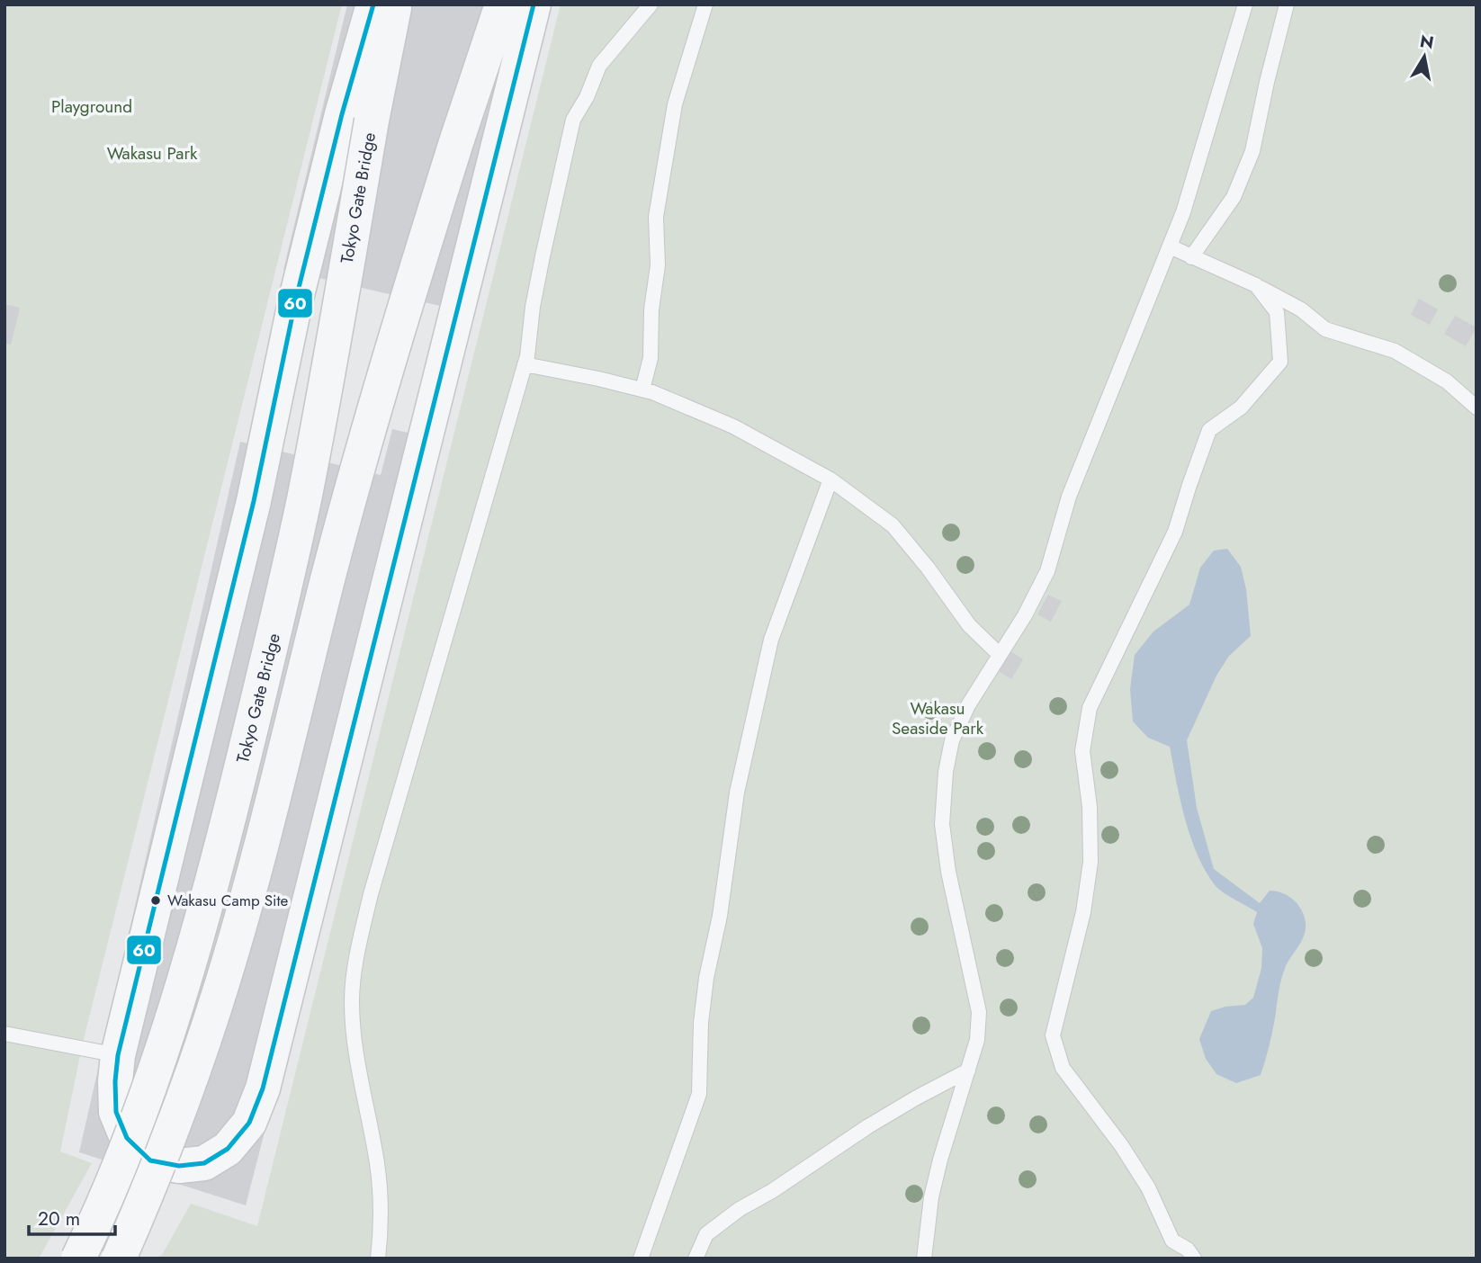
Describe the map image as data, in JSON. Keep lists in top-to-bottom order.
{
  "streets": {
    "street": ["Tokyo Gate Bridge"]
  },
  "parks": ["Playground", "Wakasu Park", "Wakasu Seaside Park"],
  "places": ["Wakasu Camp Site"],
  "lines": ["transit line 60"],
  "scale_bar": "20 m",
  "north": "top"
}
